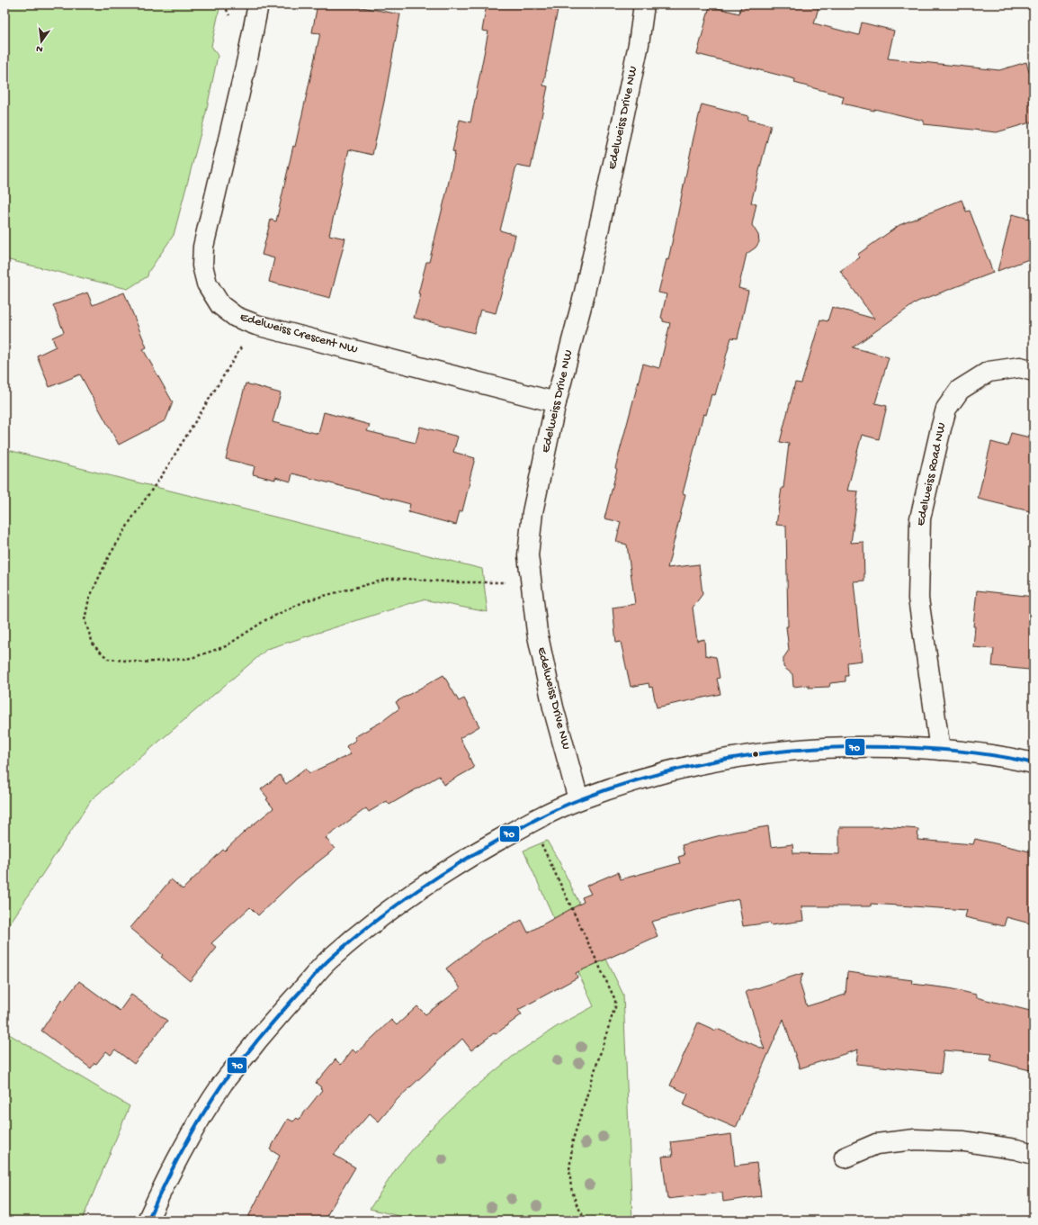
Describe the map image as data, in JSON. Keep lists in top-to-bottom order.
{
  "streets": {
    "street": ["Edelweiss Drive NW", "Edelweiss Crescent NW", "Edelweiss Road NW"]
  },
  "crossings": [
    ["Edelweiss Drive NW", "Edelweiss Crescent NW"]
  ],
  "lines": ["transit line 70"],
  "north": "bottom"
}
